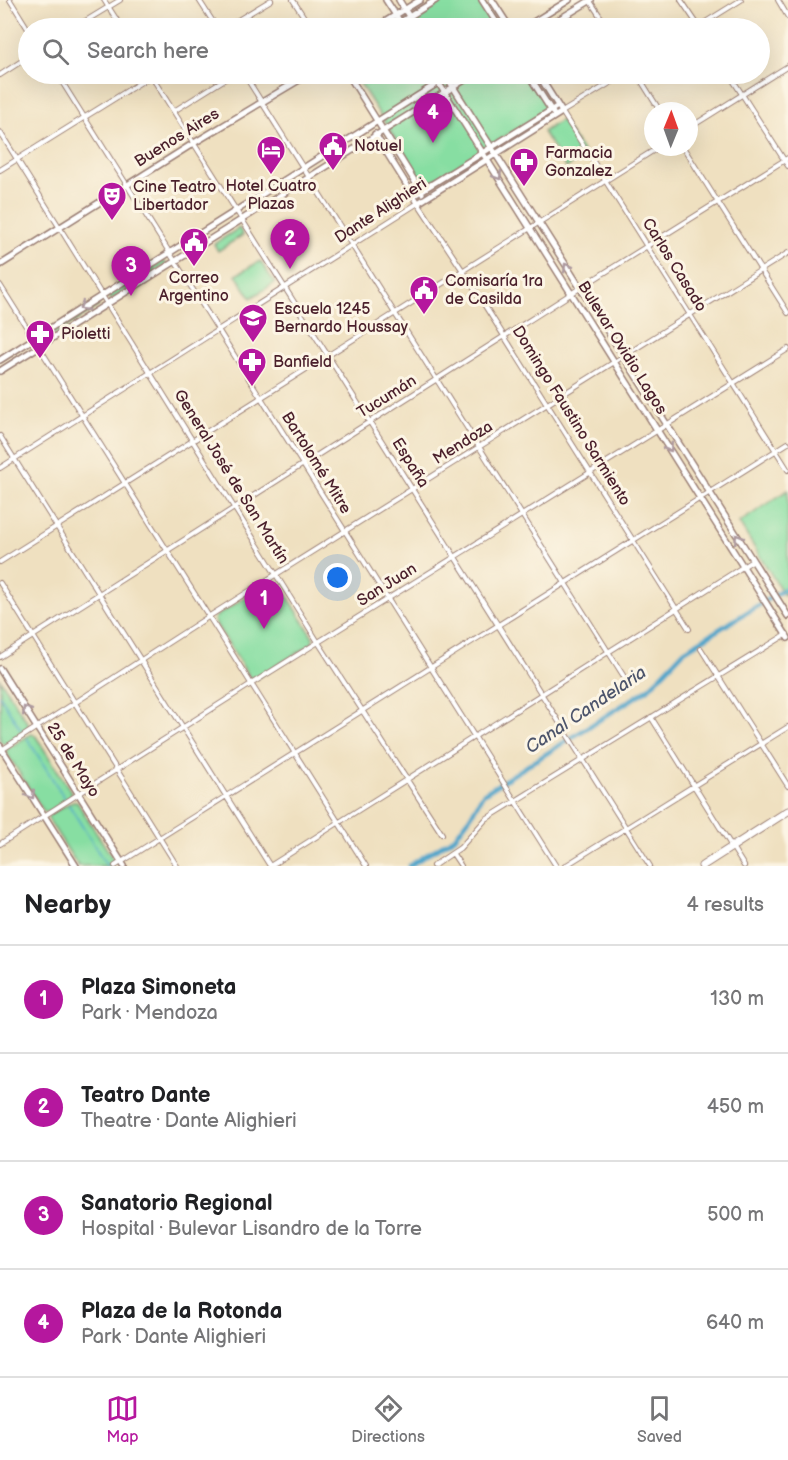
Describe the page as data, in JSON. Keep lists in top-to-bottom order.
{
  "streets": {
    "main road": [
      "Buenos Aires",
      "Dante Alighieri",
      "Carlos Casado",
      "Bulevar Ovidio Lagos",
      "Domingo Faustino Sarmiento",
      "25 de Mayo"
    ],
    "street": [
      "Tucumán",
      "Mendoza",
      "Bartolomé Mitre",
      "España",
      "General José de San Martín",
      "San Juan"
    ]
  },
  "crossings": [
    ["Buenos Aires", "Bartolomé Mitre"],
    ["Buenos Aires", "España"],
    ["Buenos Aires", "General José de San Martín"],
    ["Dante Alighieri", "Carlos Casado"],
    ["Dante Alighieri", "Bulevar Ovidio Lagos"],
    ["Dante Alighieri", "Domingo Faustino Sarmiento"],
    ["Dante Alighieri", "Bartolomé Mitre"],
    ["Dante Alighieri", "España"],
    ["Dante Alighieri", "General José de San Martín"],
    ["Carlos Casado", "Tucumán"],
    ["Carlos Casado", "Mendoza"],
    ["Carlos Casado", "San Juan"],
    ["Bulevar Ovidio Lagos", "Tucumán"],
    ["Bulevar Ovidio Lagos", "Mendoza"],
    ["Bulevar Ovidio Lagos", "San Juan"],
    ["Tucumán", "Domingo Faustino Sarmiento"],
    ["Tucumán", "Bartolomé Mitre"],
    ["Tucumán", "España"],
    ["Tucumán", "General José de San Martín"],
    ["Domingo Faustino Sarmiento", "Mendoza"],
    ["Domingo Faustino Sarmiento", "San Juan"],
    ["Mendoza", "Bartolomé Mitre"],
    ["Mendoza", "España"],
    ["Mendoza", "General José de San Martín"],
    ["Mendoza", "25 de Mayo"],
    ["Bartolomé Mitre", "San Juan"],
    ["España", "San Juan"],
    ["General José de San Martín", "San Juan"],
    ["San Juan", "25 de Mayo"]
  ],
  "water": ["Canal Candelaria"],
  "places": {
    "public building": ["Notuel", "Correo Argentino", "Comisaría 1ra de Casilda"],
    "hotel": ["Hotel Cuatro Plazas"],
    "pharmacy": ["Farmacia Gonzalez", "Pioletti", "Banfield"],
    "theatre": ["Cine Teatro Libertador"],
    "school or university": ["Escuela 1245 Bernardo Houssay"]
  },
  "north": "top",
  "page": {
    "search": "Search here",
    "pins": [
      "4",
      "2",
      "3",
      "1"
    ],
    "heading": ["Nearby", "4 results"],
    "list": [
      {
        "mark": "1",
        "name": "Plaza Simoneta",
        "note": "Park · Mendoza",
        "value": "130 m"
      },
      {
        "mark": "2",
        "name": "Teatro Dante",
        "note": "Theatre · Dante Alighieri",
        "value": "450 m"
      },
      {
        "mark": "3",
        "name": "Sanatorio Regional",
        "note": "Hospital · Bulevar Lisandro de la Torre",
        "value": "500 m"
      },
      {
        "mark": "4",
        "name": "Plaza de la Rotonda",
        "note": "Park · Dante Alighieri",
        "value": "640 m"
      }
    ],
    "nav": ["Map", "Directions", "Saved"]
  }
}
